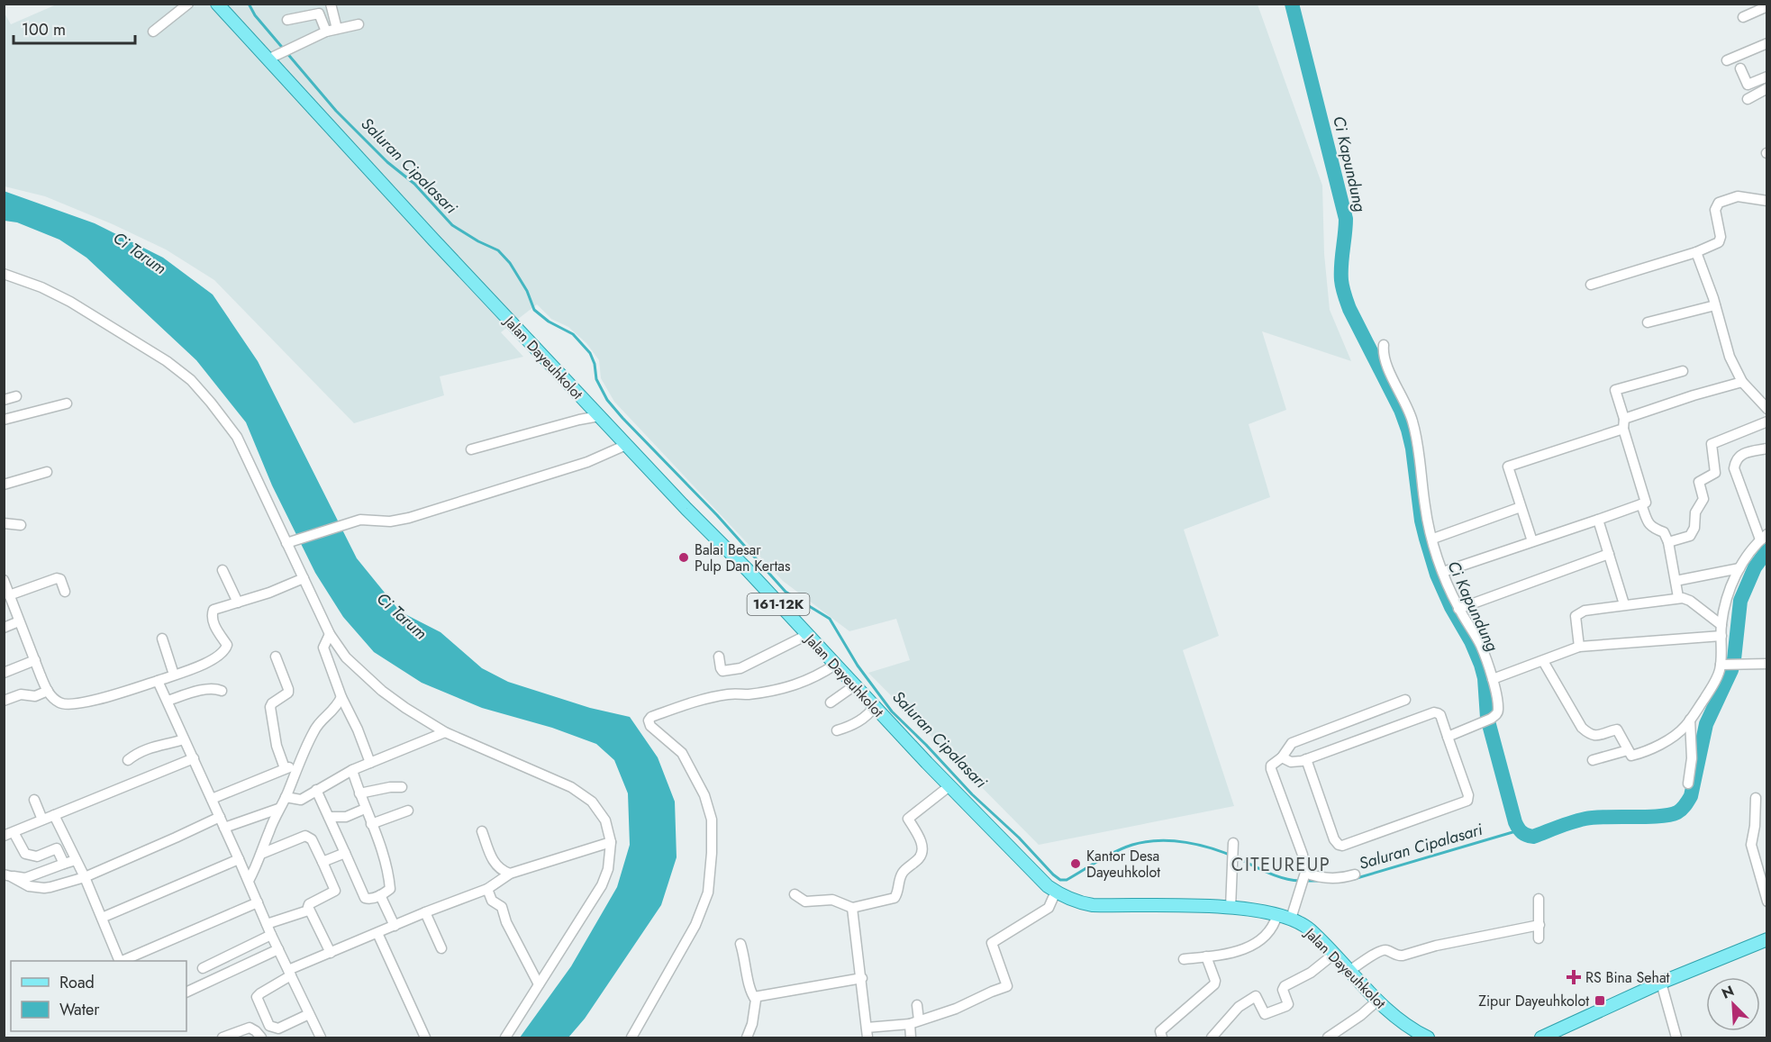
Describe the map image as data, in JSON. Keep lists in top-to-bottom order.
{
  "streets": {
    "main road": ["Jalan Dayeuhkolot", "161-12K"]
  },
  "districts": ["CITEUREUP"],
  "water": ["Ci Kapundung", "Saluran Cipalasari", "Ci Tarum"],
  "places": {
    "other": ["Balai Besar Pulp Dan Kertas", "Kantor Desa Dayeuhkolot"],
    "health": ["RS Bina Sehat"],
    "transit": ["Zipur Dayeuhkolot"]
  },
  "legend": ["Road", "Water"],
  "scale_bar": "100 m",
  "north": "top left"
}
